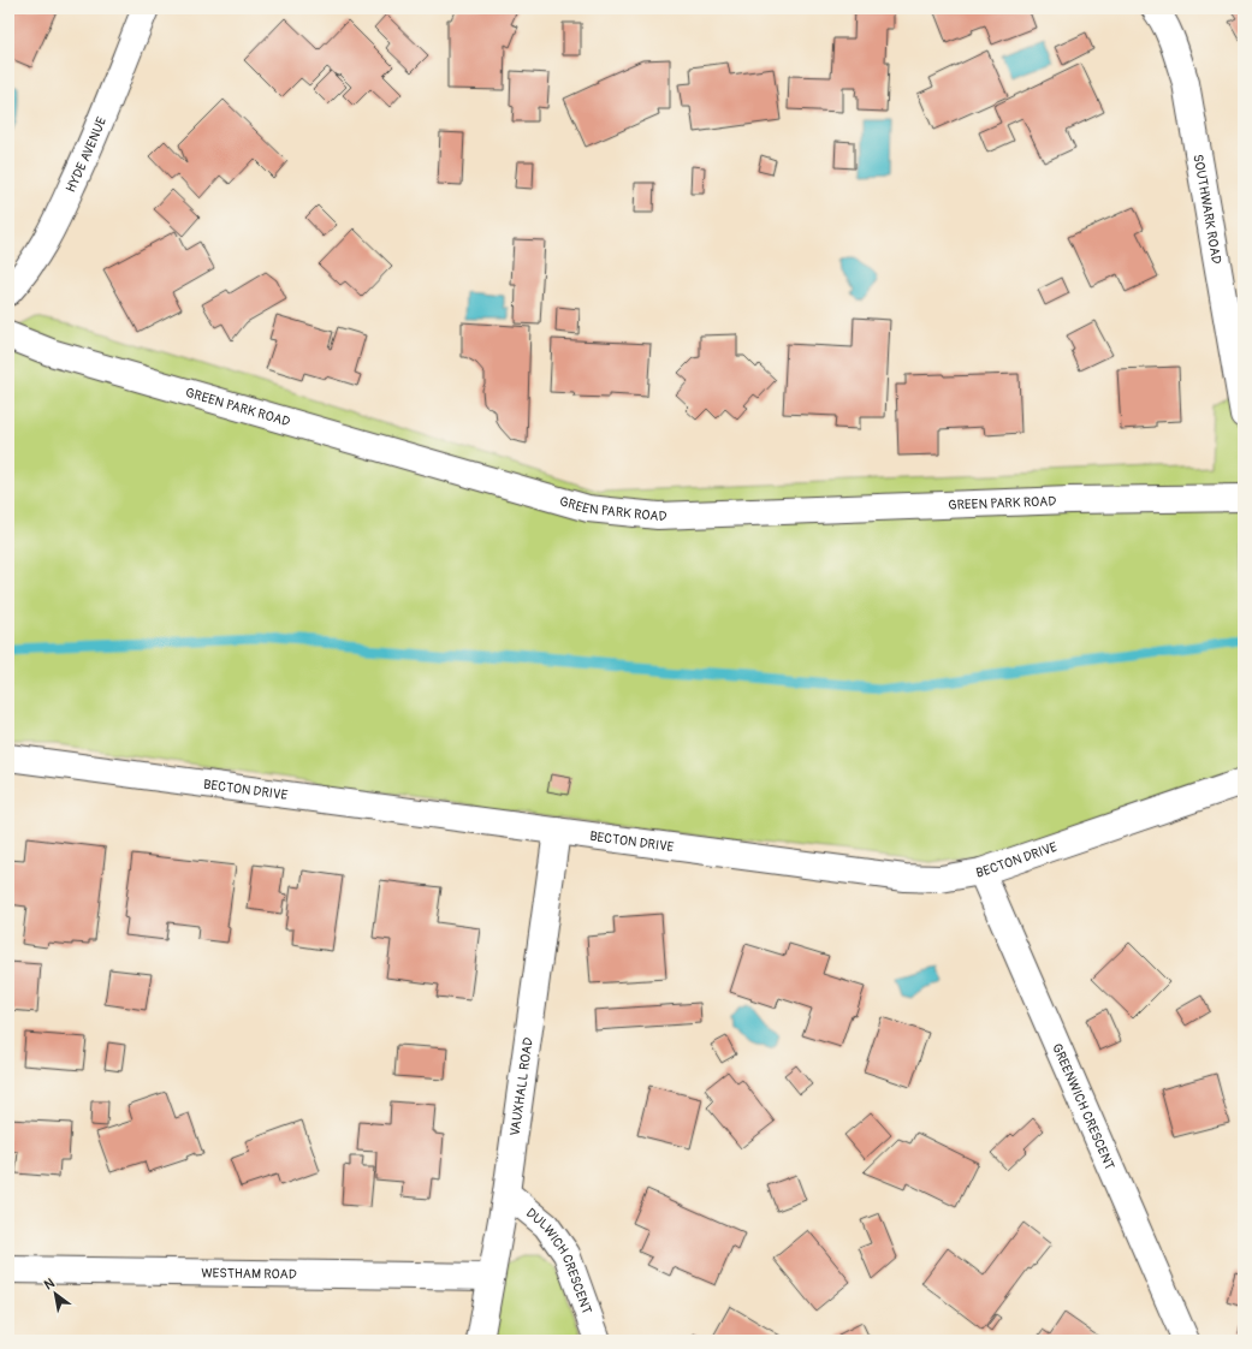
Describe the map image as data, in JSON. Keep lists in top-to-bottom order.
{
  "streets": {
    "street": [
      "HYDE AVENUE",
      "SOUTHWARK ROAD",
      "GREEN PARK ROAD",
      "BECTON DRIVE",
      "VAUXHALL ROAD",
      "GREENWICH CRESCENT",
      "DULWICH CRESCENT",
      "WESTHAM ROAD"
    ]
  },
  "crossings": [
    ["BECTON DRIVE", "VAUXHALL ROAD"],
    ["BECTON DRIVE", "GREENWICH CRESCENT"],
    ["VAUXHALL ROAD", "DULWICH CRESCENT"],
    ["VAUXHALL ROAD", "WESTHAM ROAD"]
  ],
  "north": "top left"
}
